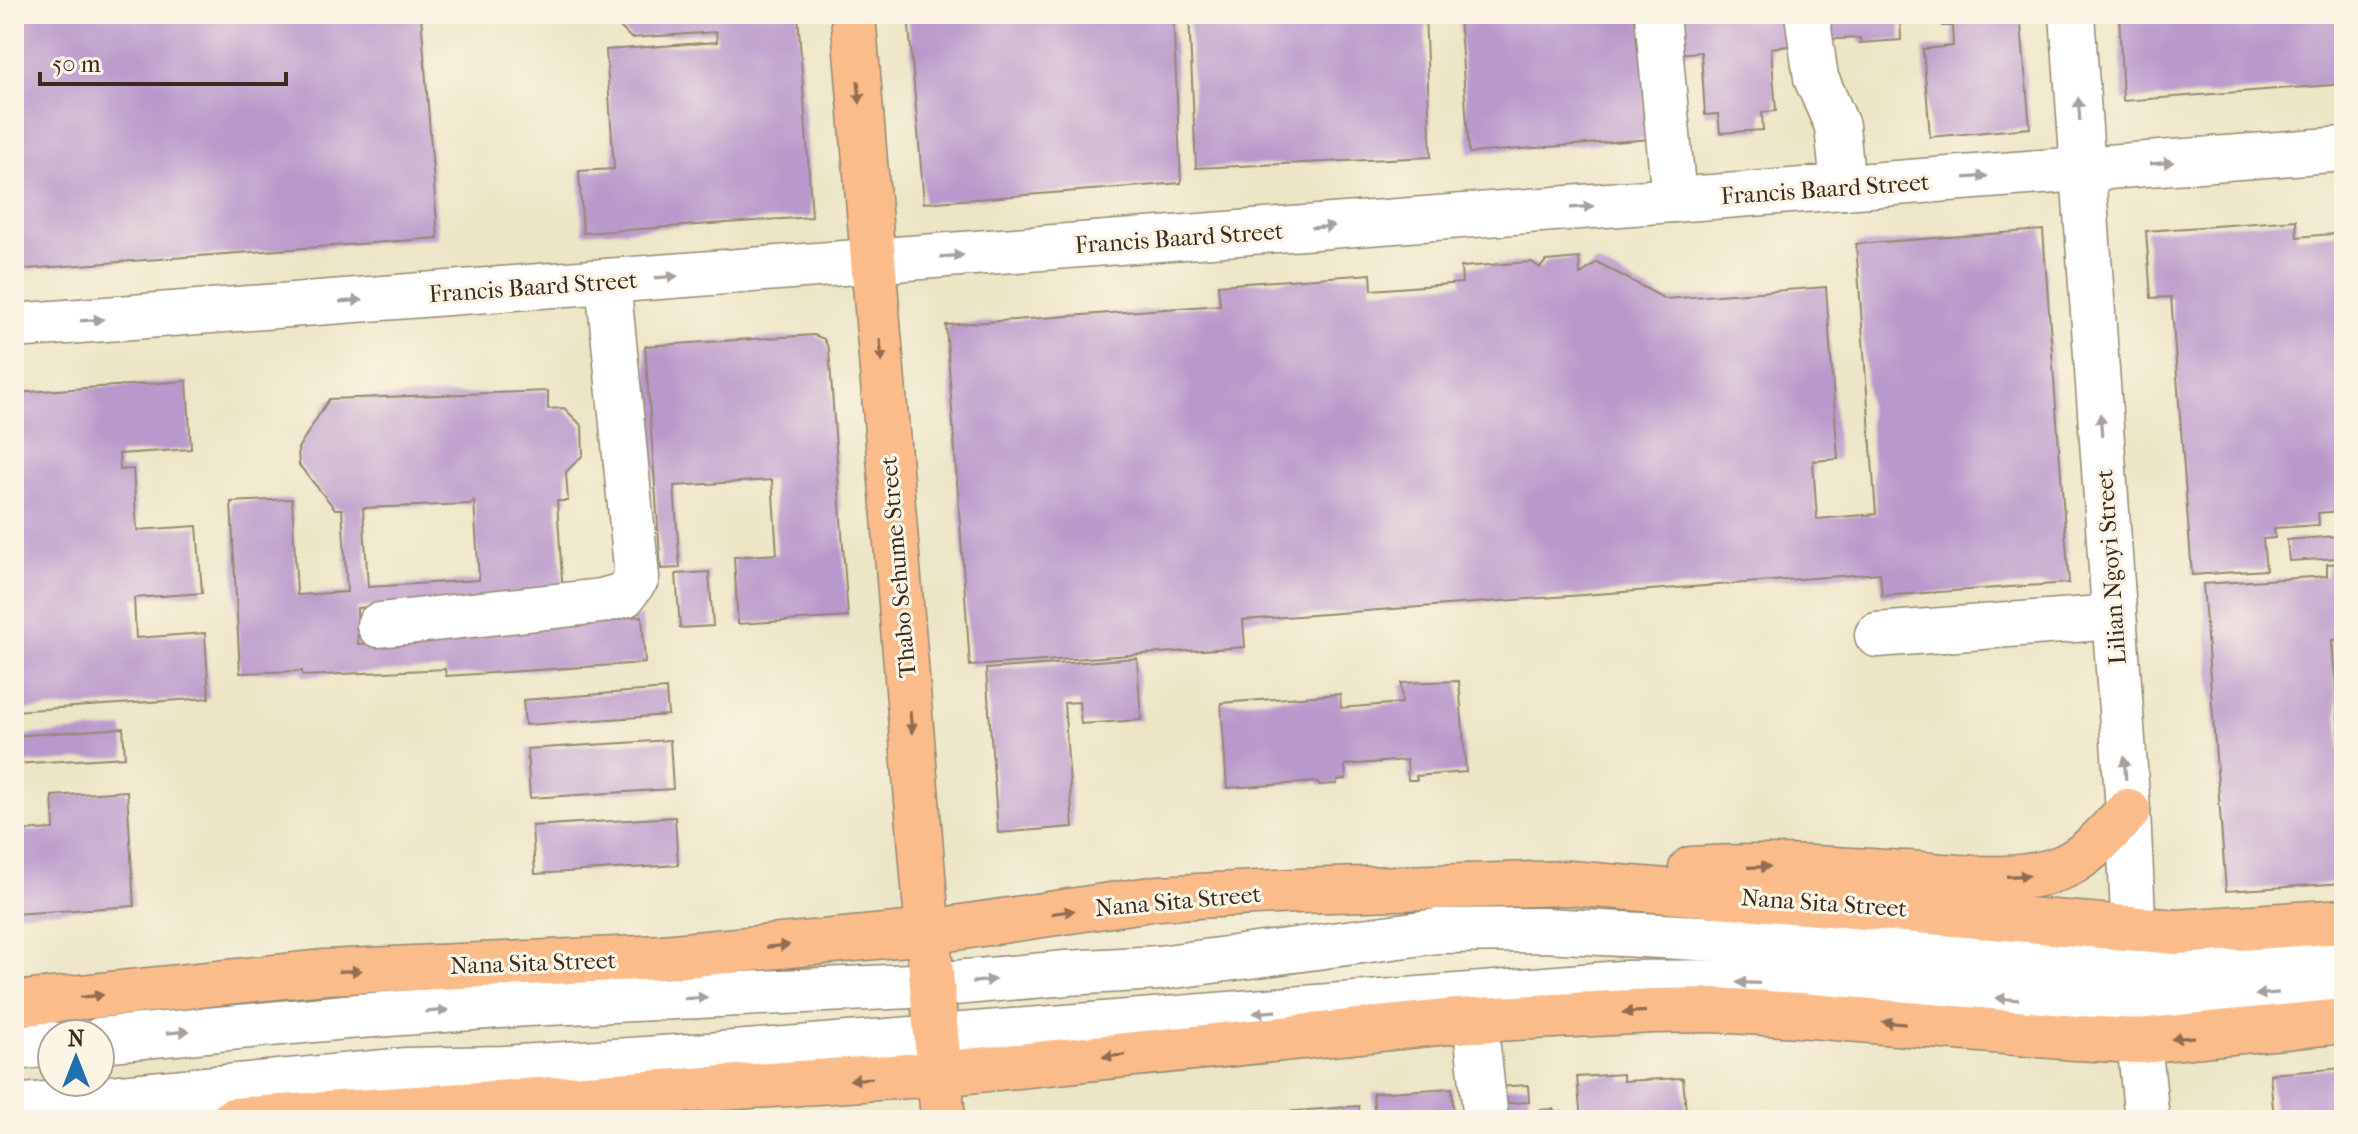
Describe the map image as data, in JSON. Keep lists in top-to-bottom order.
{
  "streets": {
    "main road": ["Thabo Sehume Street", "Nana Sita Street"],
    "street": ["Francis Baard Street", "Lilian Ngoyi Street"]
  },
  "crossings": [
    ["Francis Baard Street", "Thabo Sehume Street"],
    ["Francis Baard Street", "Lilian Ngoyi Street"],
    ["Thabo Sehume Street", "Nana Sita Street"],
    ["Lilian Ngoyi Street", "Nana Sita Street"]
  ],
  "one_way": ["Francis Baard Street", "Thabo Sehume Street", "Lilian Ngoyi Street"],
  "scale_bar": "50 m",
  "north": "top"
}
